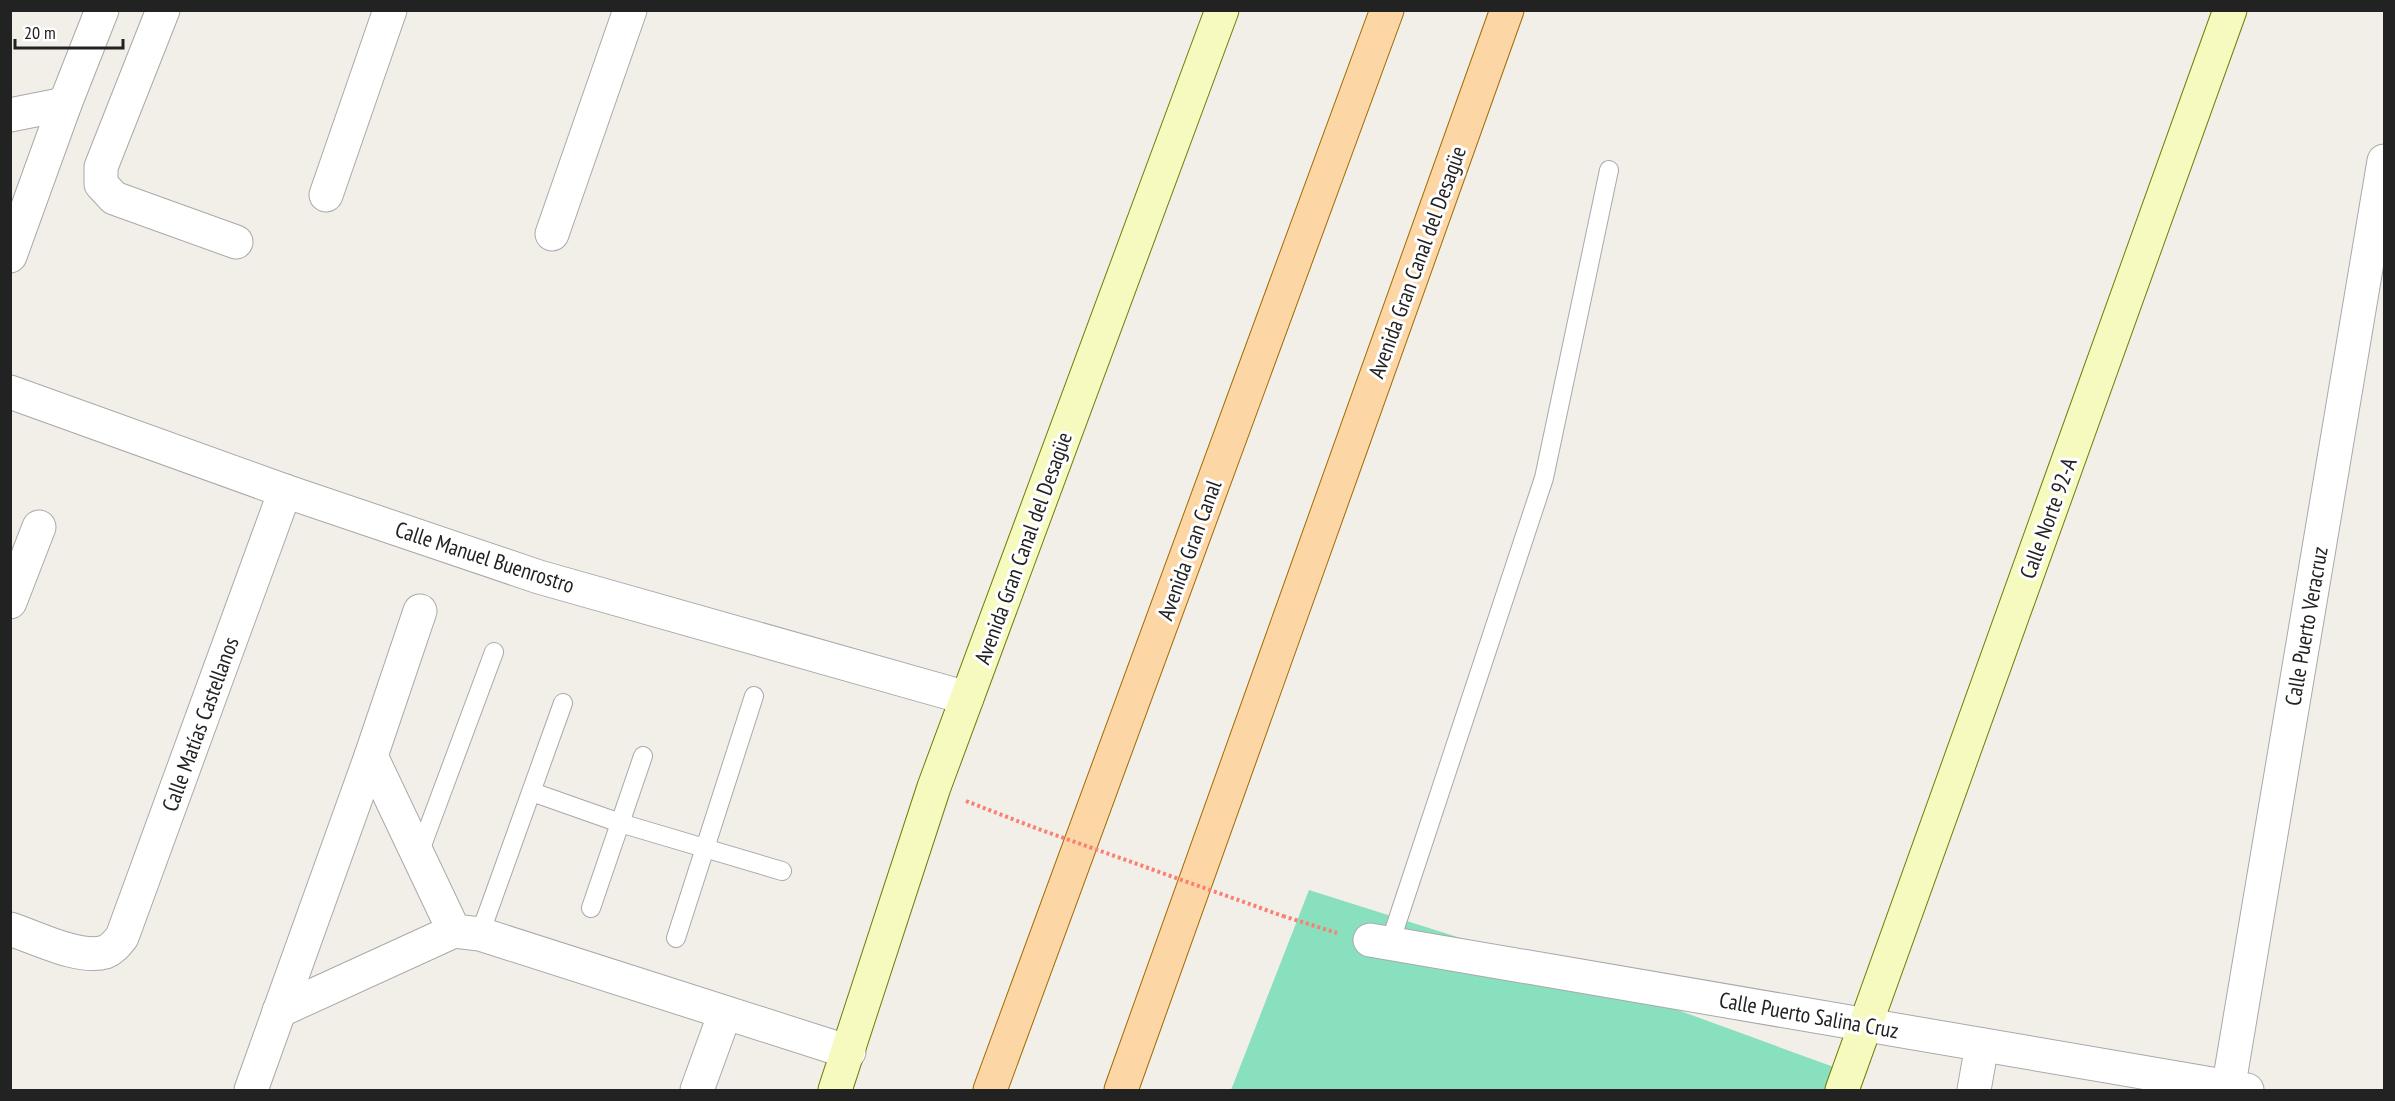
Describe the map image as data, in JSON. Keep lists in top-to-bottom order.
{
  "streets": {
    "main road": ["Avenida Gran Canal del Desagüe", "Avenida Gran Canal"],
    "street": [
      "Calle Norte 92-A",
      "Calle Manuel Buenrostro",
      "Calle Puerto Veracruz",
      "Calle Matías Castellanos",
      "Calle Puerto Salina Cruz"
    ]
  },
  "crossings": [
    ["Avenida Gran Canal del Desagüe", "Calle Manuel Buenrostro"],
    ["Calle Norte 92-A", "Calle Puerto Salina Cruz"],
    ["Calle Manuel Buenrostro", "Calle Matías Castellanos"],
    ["Calle Puerto Veracruz", "Calle Puerto Salina Cruz"]
  ],
  "scale_bar": "20 m"
}
